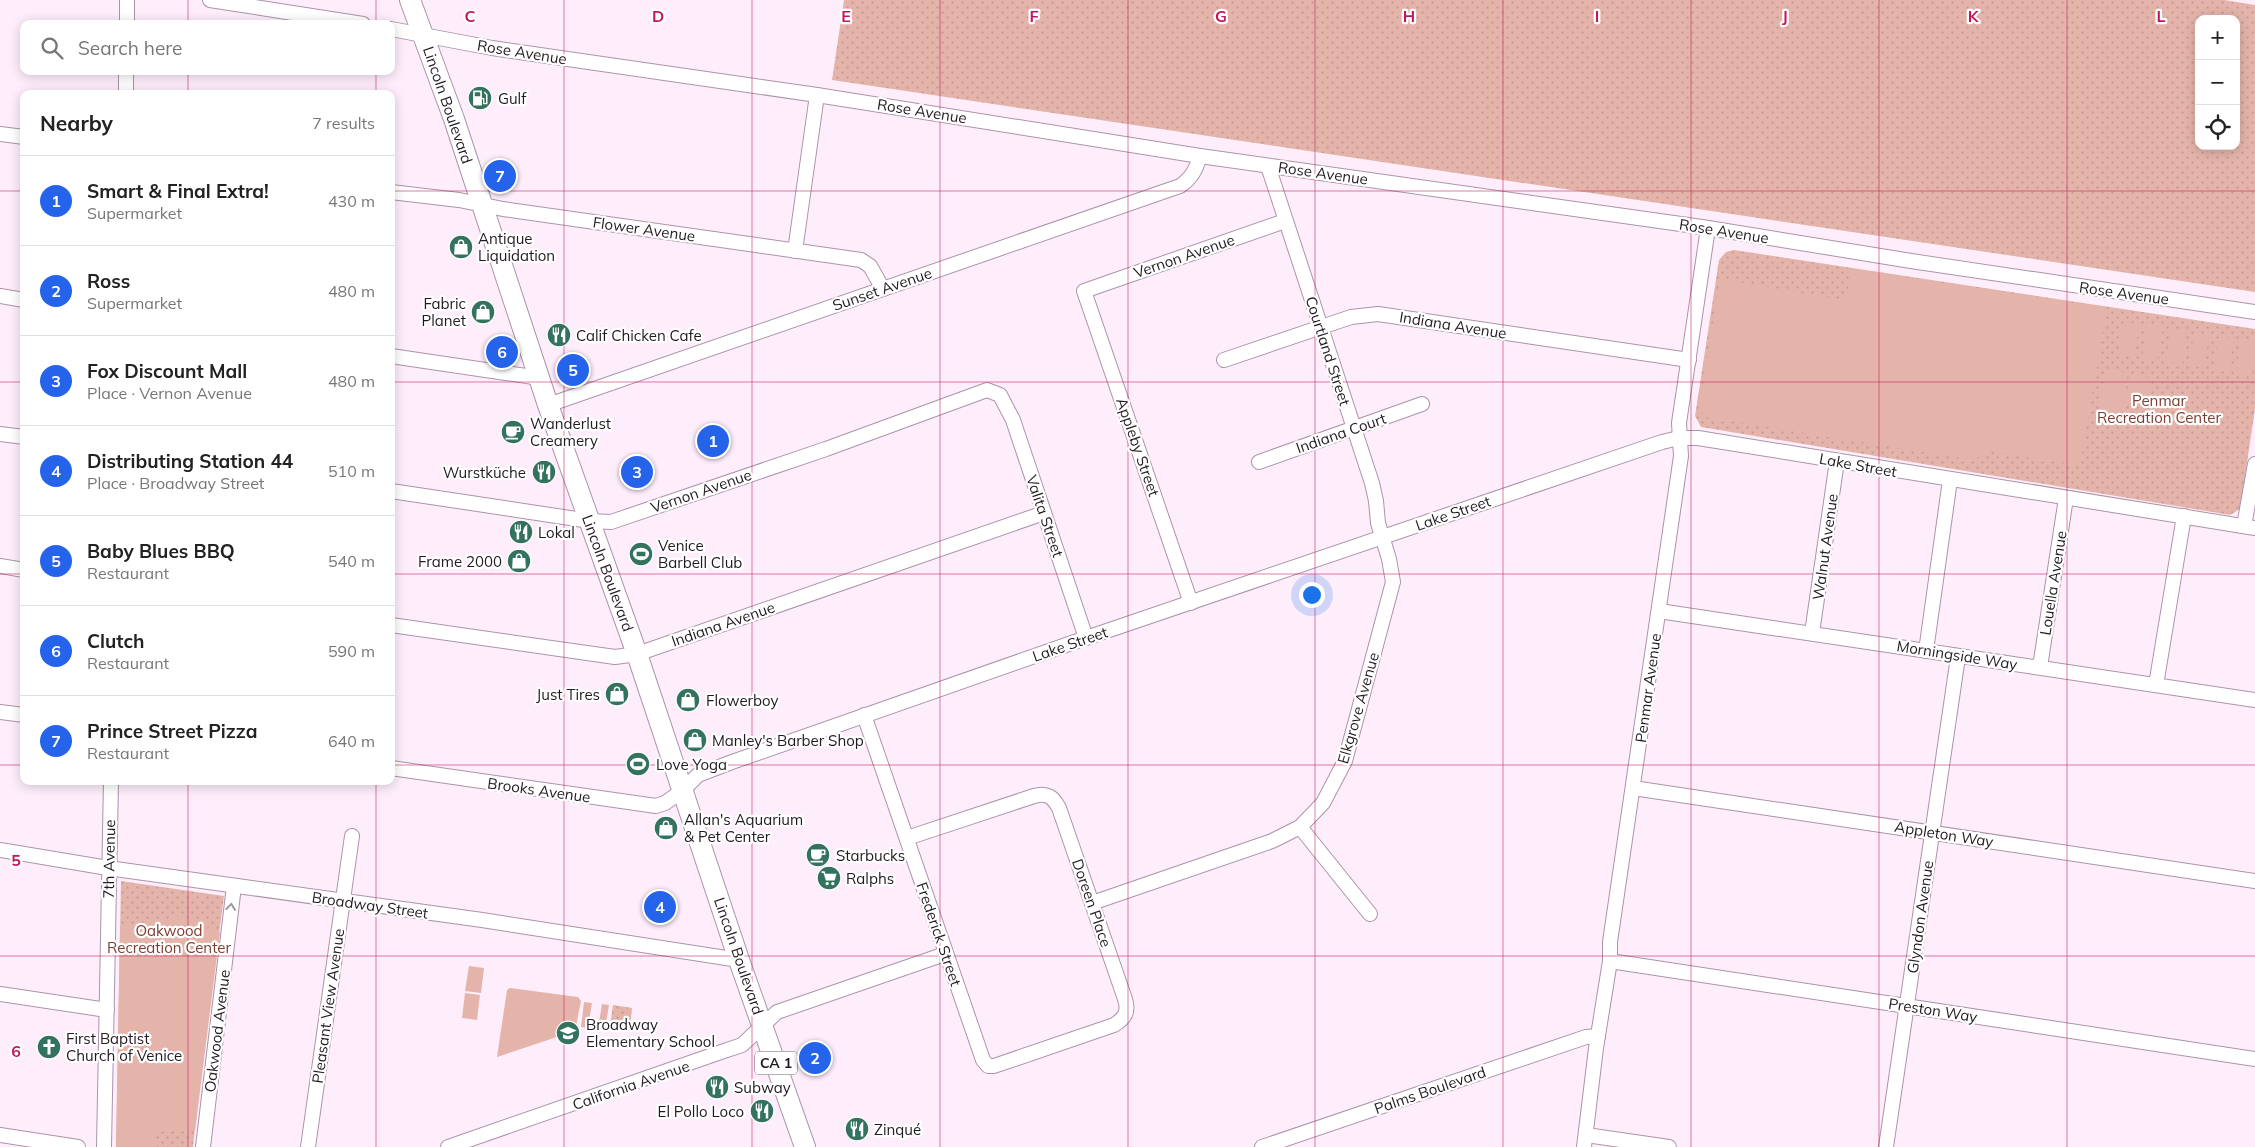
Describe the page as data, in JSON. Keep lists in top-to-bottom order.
{
  "streets": {
    "highway": ["Lincoln Boulevard", "CA 1"],
    "street": [
      "Rose Avenue",
      "Flower Avenue",
      "Vernon Avenue",
      "Sunset Avenue",
      "Indiana Avenue",
      "Courtland Street",
      "Indiana Court",
      "Appleby Street",
      "Lake Street",
      "Valita Street",
      "Walnut Avenue",
      "Louella Avenue",
      "Morningside Way",
      "Penmar Avenue",
      "Elkgrove Avenue",
      "Brooks Avenue",
      "Appleton Way",
      "7th Avenue",
      "Doreen Place",
      "Broadway Street",
      "Glyndon Avenue",
      "Frederick Street",
      "Pleasant View Avenue",
      "Preston Way",
      "Oakwood Avenue",
      "California Avenue",
      "Palms Boulevard"
    ]
  },
  "crossings": [
    ["Rose Avenue", "Lincoln Boulevard"],
    ["Rose Avenue", "Sunset Avenue"],
    ["Rose Avenue", "Courtland Street"],
    ["Rose Avenue", "Penmar Avenue"],
    ["Lincoln Boulevard", "Flower Avenue"],
    ["Lincoln Boulevard", "Vernon Avenue"],
    ["Lincoln Boulevard", "Sunset Avenue"],
    ["Lincoln Boulevard", "Indiana Avenue"],
    ["Lincoln Boulevard", "Lake Street"],
    ["Lincoln Boulevard", "Brooks Avenue"],
    ["Lincoln Boulevard", "Broadway Street"],
    ["Lincoln Boulevard", "California Avenue"],
    ["Flower Avenue", "Sunset Avenue"],
    ["Vernon Avenue", "Courtland Street"],
    ["Vernon Avenue", "Appleby Street"],
    ["Vernon Avenue", "Valita Street"],
    ["Indiana Avenue", "Courtland Street"],
    ["Indiana Avenue", "Valita Street"],
    ["Indiana Avenue", "Penmar Avenue"],
    ["Courtland Street", "Indiana Court"],
    ["Courtland Street", "Lake Street"],
    ["Courtland Street", "Elkgrove Avenue"],
    ["Appleby Street", "Lake Street"],
    ["Lake Street", "Valita Street"],
    ["Lake Street", "Walnut Avenue"],
    ["Lake Street", "Louella Avenue"],
    ["Lake Street", "Penmar Avenue"],
    ["Lake Street", "Elkgrove Avenue"],
    ["Lake Street", "Brooks Avenue"],
    ["Lake Street", "Frederick Street"],
    ["Walnut Avenue", "Morningside Way"],
    ["Louella Avenue", "Morningside Way"],
    ["Morningside Way", "Penmar Avenue"],
    ["Morningside Way", "Glyndon Avenue"],
    ["Penmar Avenue", "Appleton Way"],
    ["Penmar Avenue", "Preston Way"],
    ["Penmar Avenue", "Palms Boulevard"],
    ["Elkgrove Avenue", "Doreen Place"],
    ["Appleton Way", "Glyndon Avenue"],
    ["7th Avenue", "Broadway Street"],
    ["Doreen Place", "Frederick Street"],
    ["Broadway Street", "Pleasant View Avenue"],
    ["Broadway Street", "Oakwood Avenue"],
    ["Glyndon Avenue", "Preston Way"],
    ["Frederick Street", "California Avenue"]
  ],
  "one_way": ["Oakwood Avenue"],
  "parks": ["Penmar Recreation Center", "Oakwood Recreation Center"],
  "places": {
    "fuel station": ["Gulf"],
    "shop": [
      "Antique Liquidation",
      "Fabric Planet",
      "Frame 2000",
      "Just Tires",
      "Flowerboy",
      "Manley's Barber Shop",
      "Allan's Aquarium & Pet Center"
    ],
    "restaurant": [
      "Calif Chicken Cafe",
      "Wurstküche",
      "Lokal",
      "Subway",
      "El Pollo Loco",
      "Zinqué"
    ],
    "cafe": ["Wanderlust Creamery", "Starbucks"],
    "sports": ["Venice Barbell Club", "Love Yoga"],
    "supermarket": ["Ralphs"],
    "school or university": ["Broadway Elementary School"],
    "church": ["First Baptist Church of Venice"]
  },
  "page": {
    "map_buttons": ["+", "−"],
    "search": "Search here",
    "heading": ["Nearby", "7 results"],
    "list": [
      {
        "mark": "1",
        "name": "Smart & Final Extra!",
        "note": "Supermarket",
        "value": "430 m"
      },
      {
        "mark": "2",
        "name": "Ross",
        "note": "Supermarket",
        "value": "480 m"
      },
      {
        "mark": "3",
        "name": "Fox Discount Mall",
        "note": "Place · Vernon Avenue",
        "value": "480 m"
      },
      {
        "mark": "4",
        "name": "Distributing Station 44",
        "note": "Place · Broadway Street",
        "value": "510 m"
      },
      {
        "mark": "5",
        "name": "Baby Blues BBQ",
        "note": "Restaurant",
        "value": "540 m"
      },
      {
        "mark": "6",
        "name": "Clutch",
        "note": "Restaurant",
        "value": "590 m"
      },
      {
        "mark": "7",
        "name": "Prince Street Pizza",
        "note": "Restaurant",
        "value": "640 m"
      }
    ],
    "pins": [
      "7",
      "6",
      "5",
      "1",
      "3",
      "4",
      "2"
    ]
  },
  "grid": {
    "columns": [
      "C",
      "D",
      "E",
      "F",
      "G",
      "H",
      "I",
      "J",
      "K",
      "L"
    ],
    "rows": ["5", "6"]
  }
}
